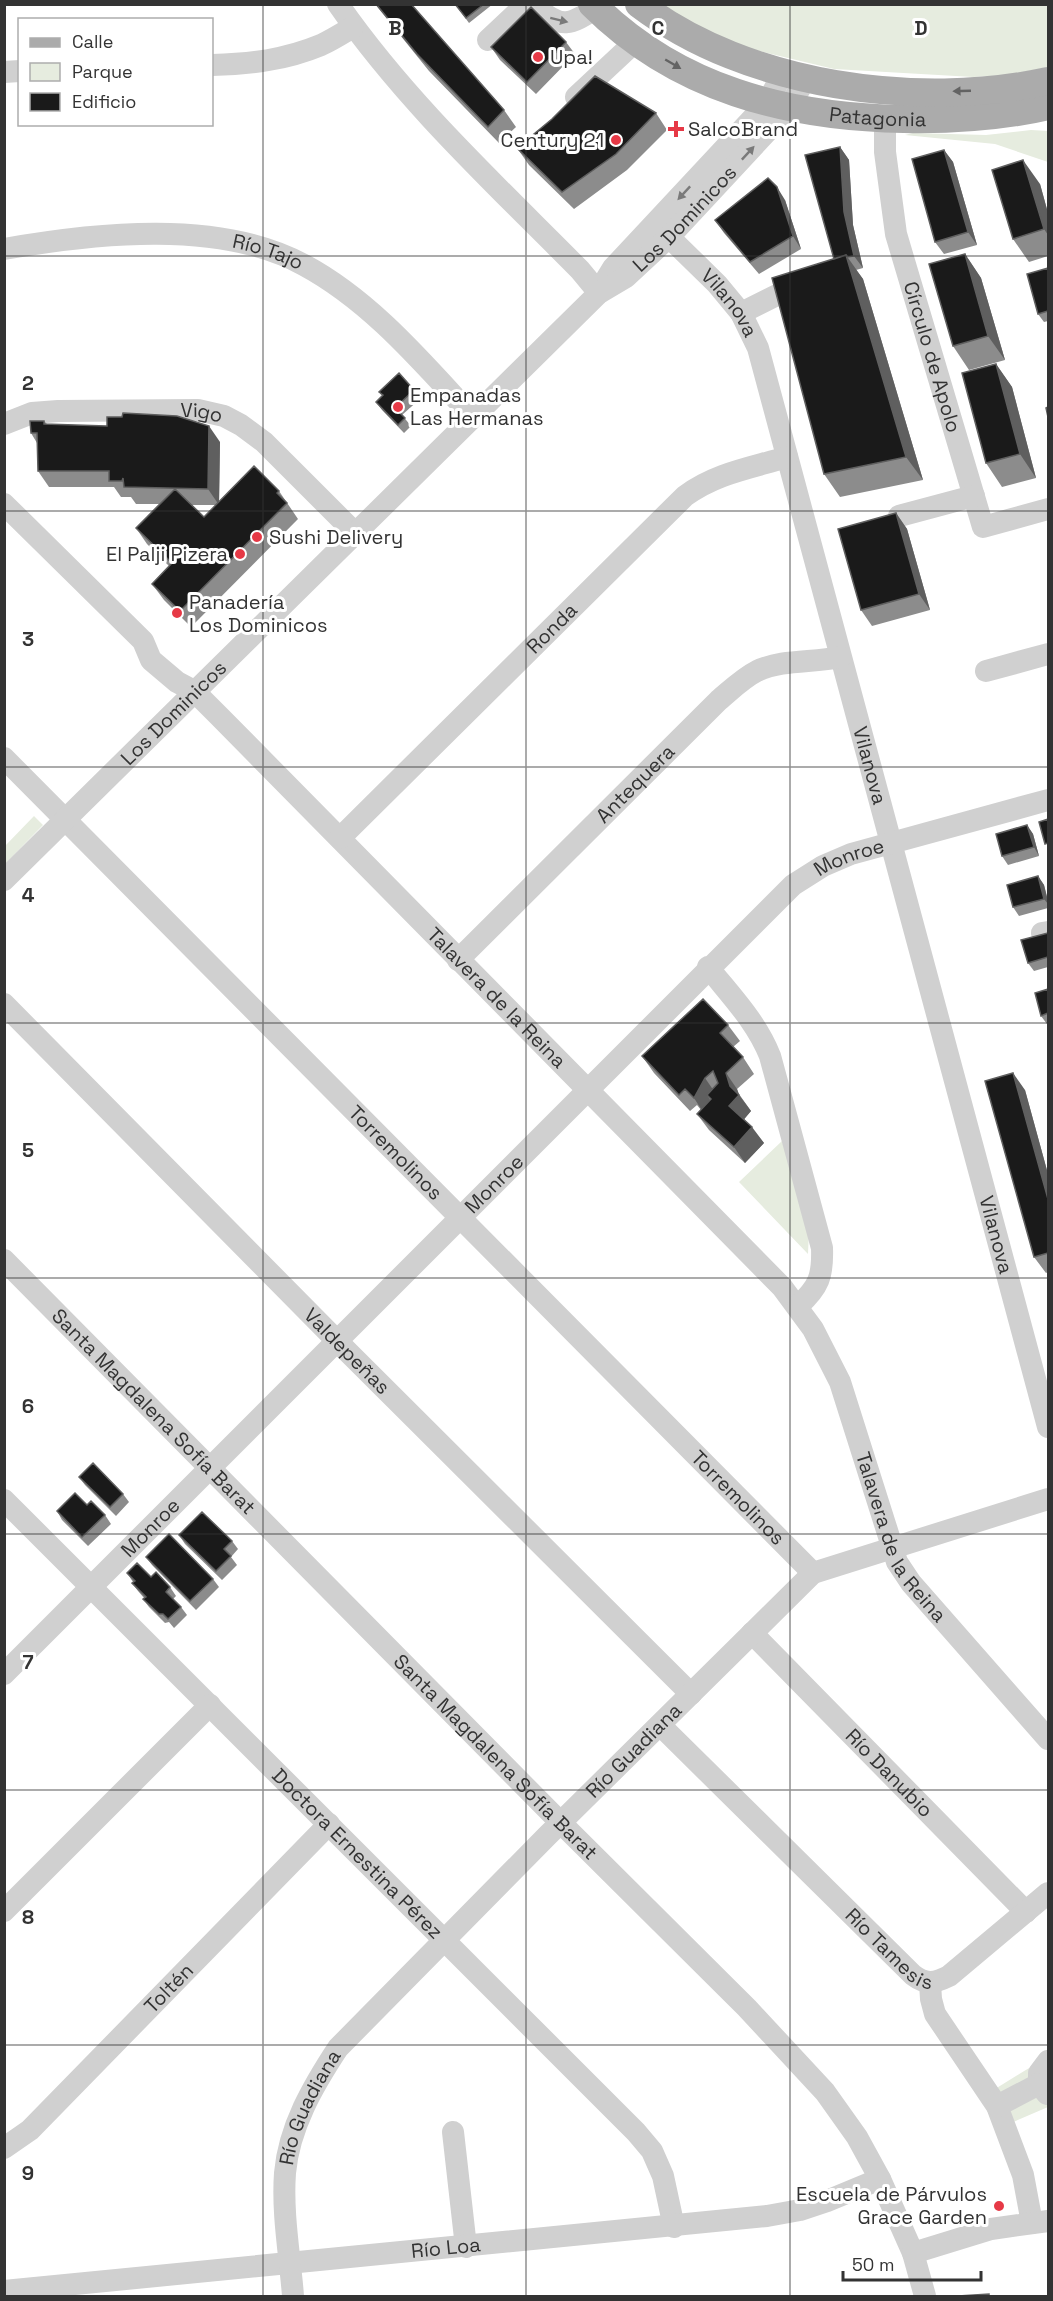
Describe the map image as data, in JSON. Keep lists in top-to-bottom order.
{
  "streets": {
    "main road": ["Patagonia"],
    "street": [
      "Los Dominicos",
      "Río Tajo",
      "Vilanova",
      "Círculo de Apolo",
      "Vigo",
      "Ronda",
      "Antequera",
      "Monroe",
      "Talavera de la Reina",
      "Torremolinos",
      "Valdepeñas",
      "Santa Magdalena Sofía Barat",
      "Río Guadiana",
      "Río Danubio",
      "Doctora Ernestina Pérez",
      "Río Tamesis",
      "Toltén",
      "Río Loa"
    ]
  },
  "crossings": [
    ["Patagonia", "Los Dominicos"],
    ["Patagonia", "Círculo de Apolo"],
    ["Los Dominicos", "Río Tajo"],
    ["Los Dominicos", "Vilanova"],
    ["Los Dominicos", "Vigo"],
    ["Los Dominicos", "Talavera de la Reina"],
    ["Los Dominicos", "Torremolinos"],
    ["Vilanova", "Ronda"],
    ["Vilanova", "Antequera"],
    ["Vilanova", "Monroe"],
    ["Ronda", "Talavera de la Reina"],
    ["Antequera", "Talavera de la Reina"],
    ["Monroe", "Talavera de la Reina"],
    ["Monroe", "Torremolinos"],
    ["Monroe", "Valdepeñas"],
    ["Monroe", "Santa Magdalena Sofía Barat"],
    ["Monroe", "Doctora Ernestina Pérez"],
    ["Talavera de la Reina", "Río Guadiana"],
    ["Torremolinos", "Río Guadiana"],
    ["Valdepeñas", "Río Guadiana"],
    ["Santa Magdalena Sofía Barat", "Río Guadiana"],
    ["Santa Magdalena Sofía Barat", "Río Loa"],
    ["Río Guadiana", "Río Danubio"],
    ["Río Guadiana", "Doctora Ernestina Pérez"],
    ["Río Guadiana", "Río Tamesis"],
    ["Río Guadiana", "Río Loa"],
    ["Doctora Ernestina Pérez", "Toltén"],
    ["Doctora Ernestina Pérez", "Río Loa"]
  ],
  "places": {
    "other": [
      "Upa!",
      "Century 21",
      "Empanadas Las Hermanas",
      "Sushi Delivery",
      "El Palji Pizera",
      "Panadería Los Dominicos",
      "Escuela de Párvulos Grace Garden"
    ],
    "health": ["SalcoBrand"]
  },
  "legend": ["Calle", "Parque", "Edificio"],
  "scale_bar": "50 m",
  "grid": {
    "columns": ["B", "C", "D"],
    "rows": [
      "2",
      "3",
      "4",
      "5",
      "6",
      "7",
      "8",
      "9"
    ]
  }
}
